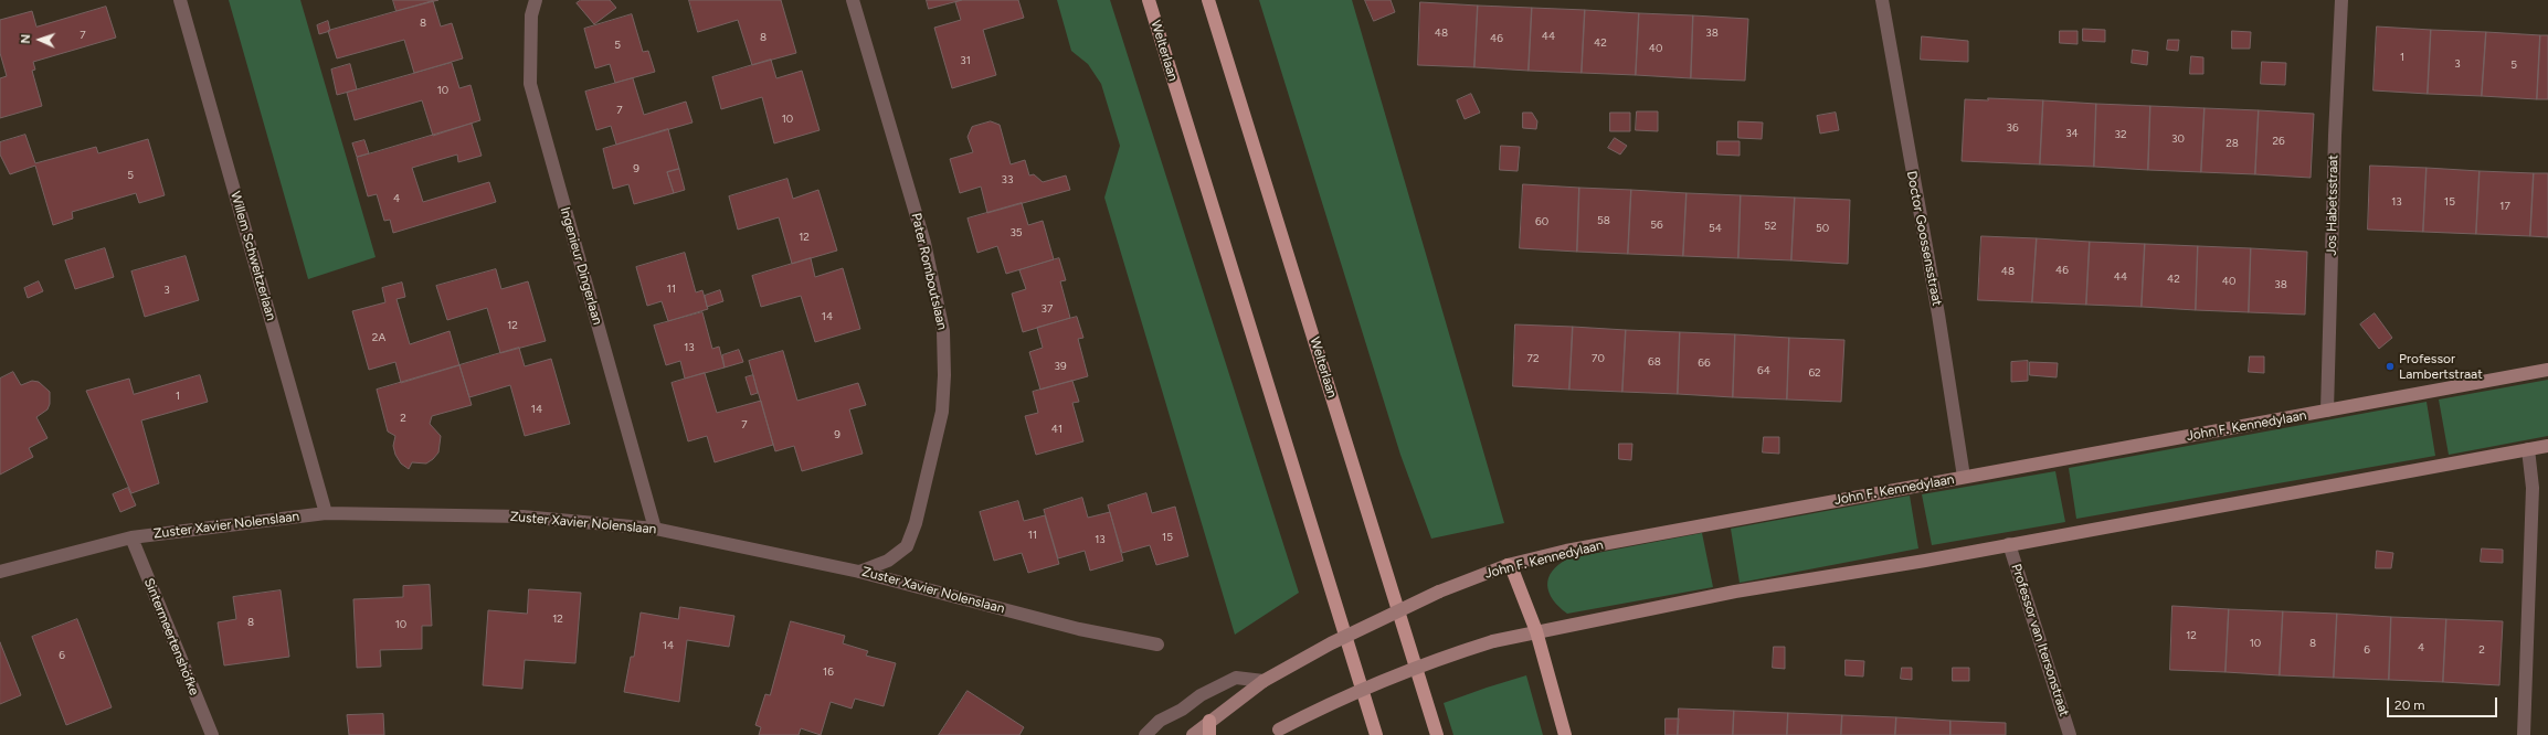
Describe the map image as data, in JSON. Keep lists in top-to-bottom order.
{
  "streets": {
    "main road": ["Welterlaan"],
    "street": [
      "Jos Habetsstraat",
      "Doctor Goossensstraat",
      "Willem Schweitzerlaan",
      "Ingenieur Dingerlaan",
      "Pater Romboutslaan",
      "John F. Kennedylaan",
      "Zuster Xavier Nolenslaan",
      "Sintermeertenshöfke",
      "Professor van Itersonstraat"
    ]
  },
  "crossings": [
    ["Jos Habetsstraat", "John F. Kennedylaan"],
    ["Doctor Goossensstraat", "John F. Kennedylaan"],
    ["Willem Schweitzerlaan", "Zuster Xavier Nolenslaan"],
    ["Ingenieur Dingerlaan", "Zuster Xavier Nolenslaan"],
    ["Pater Romboutslaan", "Zuster Xavier Nolenslaan"],
    ["Zuster Xavier Nolenslaan", "Sintermeertenshöfke"]
  ],
  "places": ["Professor Lambertstraat"],
  "house_numbers": [
    "8",
    "48",
    "38",
    "7",
    "44",
    "8",
    "46",
    "42",
    "5",
    "40",
    "1",
    "31",
    "3",
    "5",
    "10",
    "7",
    "10",
    "36",
    "34",
    "32",
    "30",
    "26",
    "28",
    "9",
    "5",
    "33",
    "4",
    "13",
    "15",
    "17",
    "58",
    "60",
    "56",
    "52",
    "54",
    "50",
    "35",
    "12",
    "46",
    "48",
    "44",
    "42",
    "40",
    "38",
    "11",
    "3",
    "37",
    "14",
    "12",
    "2A",
    "13",
    "72",
    "70",
    "68",
    "66",
    "39",
    "64",
    "62",
    "1",
    "14",
    "2",
    "7",
    "41",
    "9",
    "11",
    "15",
    "13",
    "12",
    "8",
    "10",
    "12",
    "10",
    "8",
    "14",
    "4",
    "6",
    "2",
    "6",
    "16"
  ],
  "scale_bar": "20 m",
  "north": "left"
}
